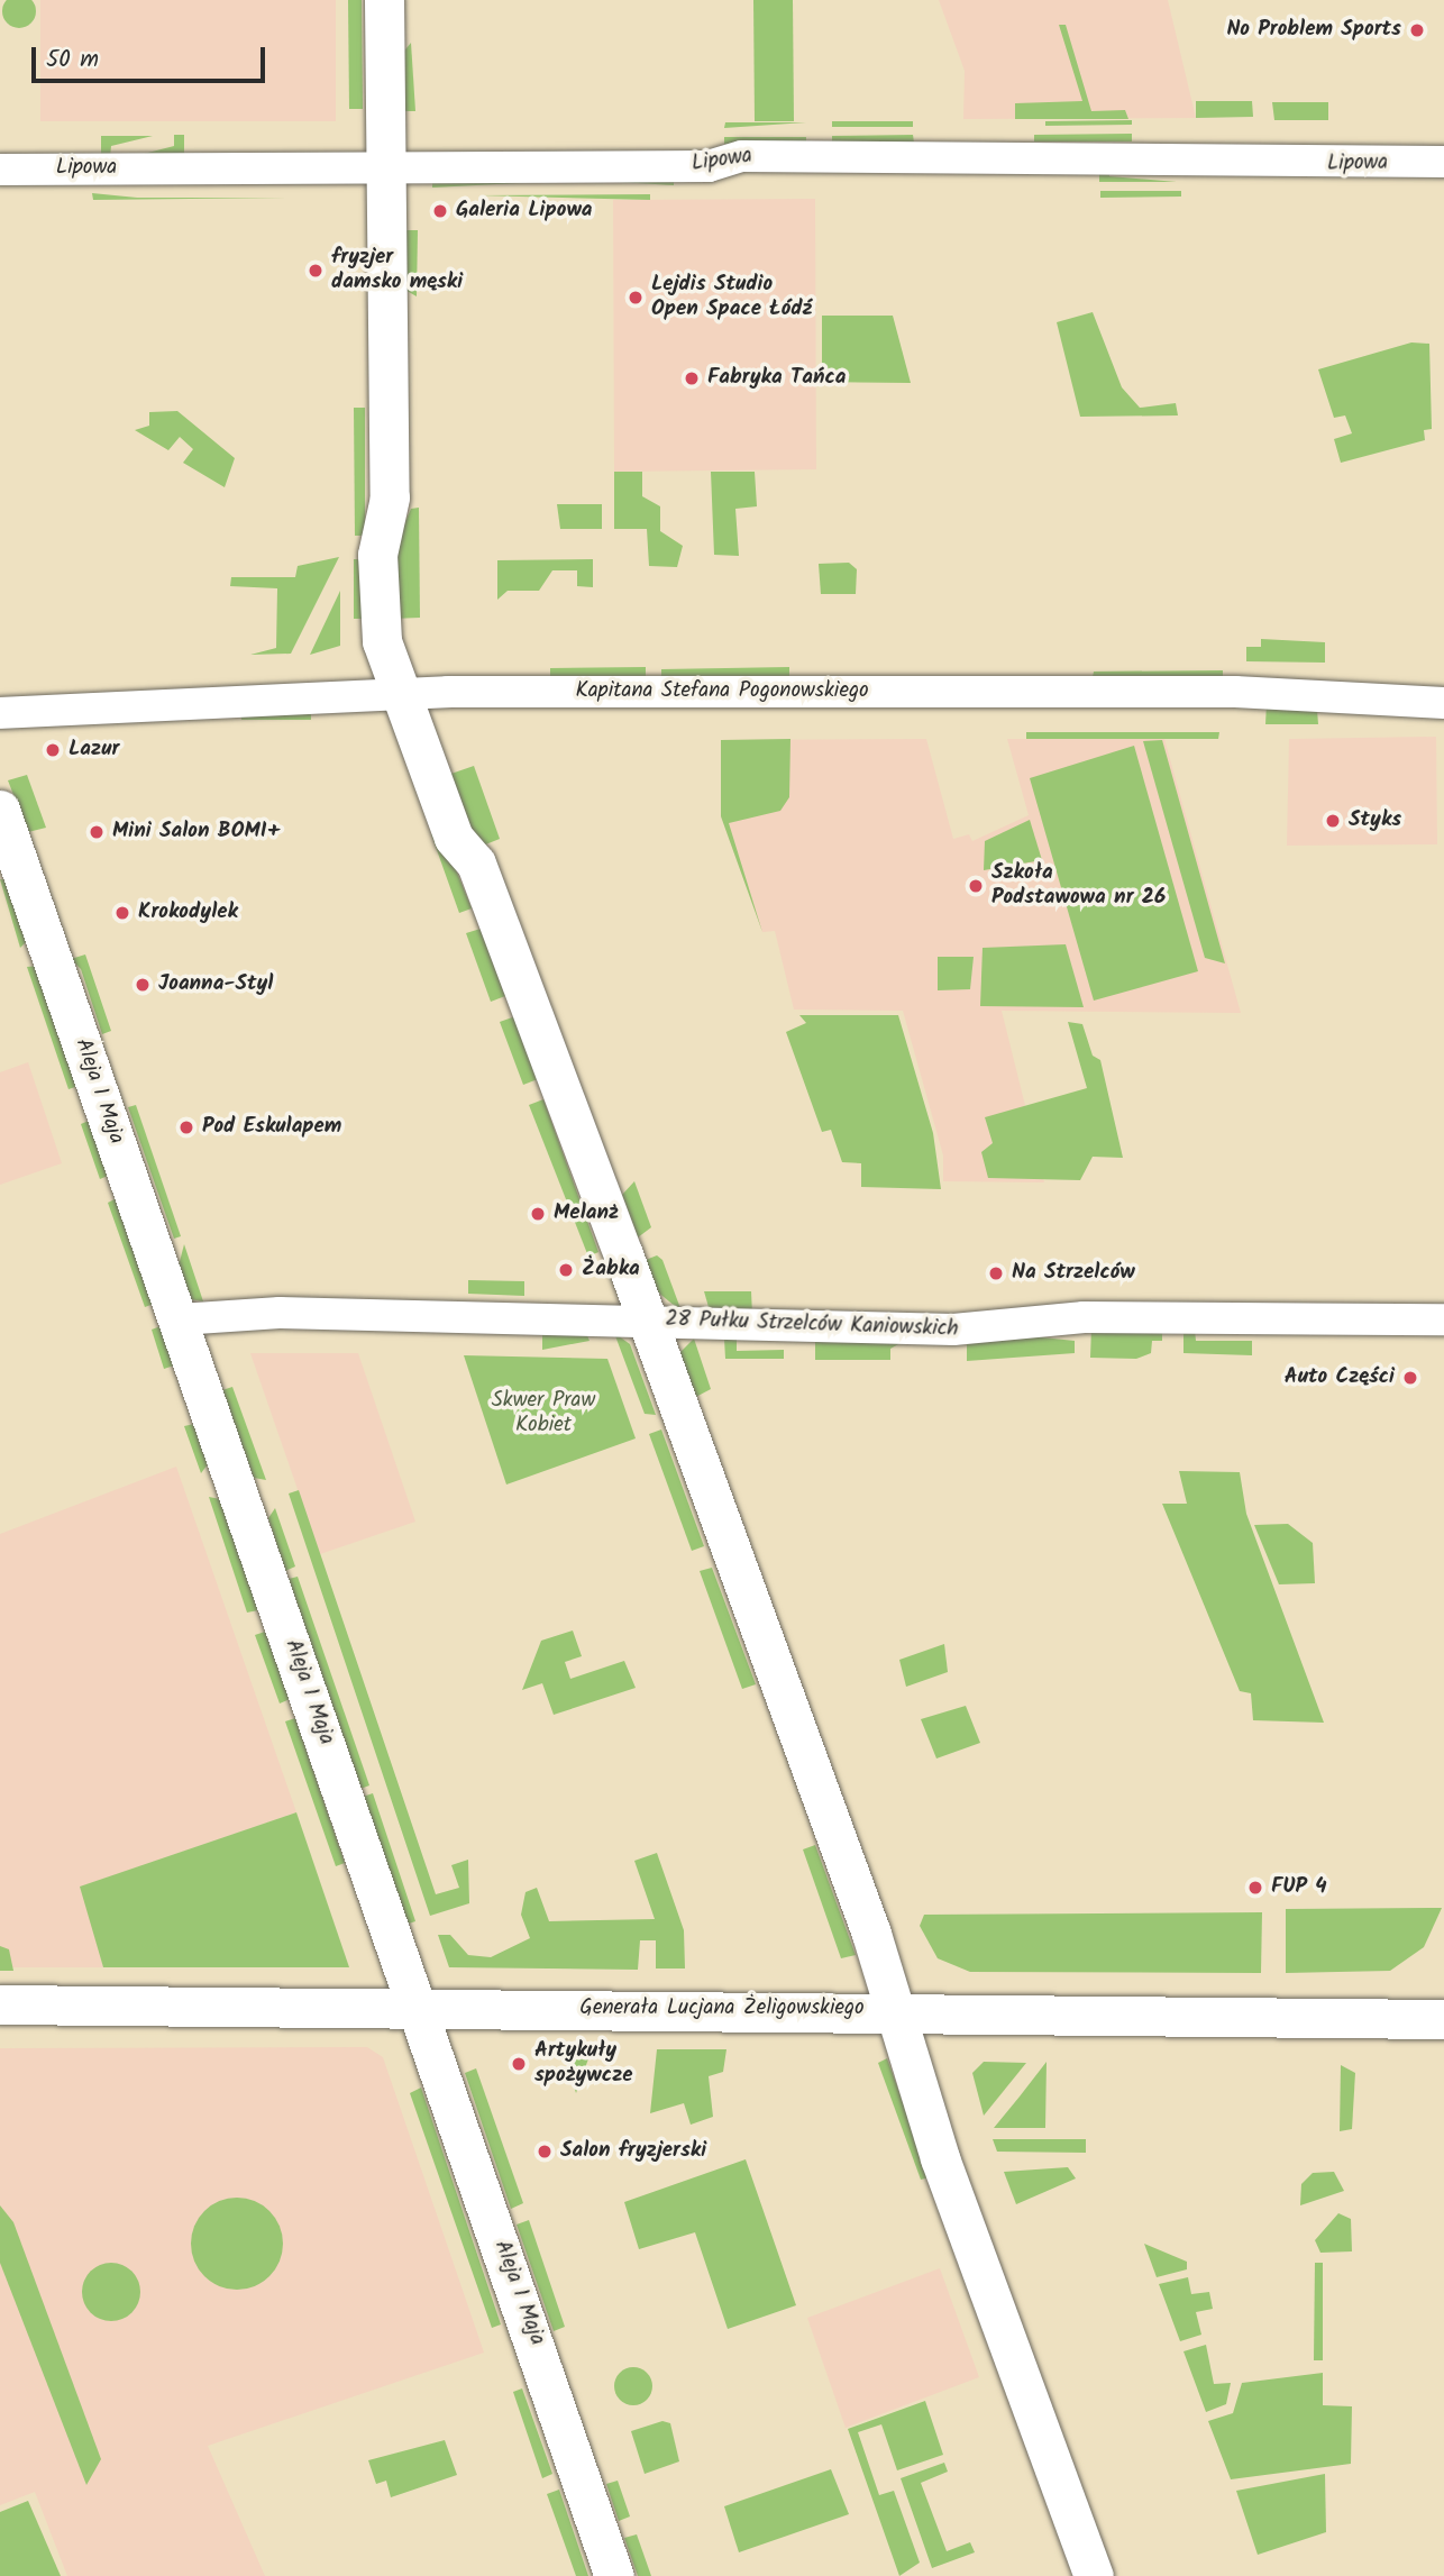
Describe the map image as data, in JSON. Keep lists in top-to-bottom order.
{
  "streets": {
    "street": [
      "Lipowa",
      "Kapitana Stefana Pogonowskiego",
      "Aleja 1 Maja",
      "28 Pułku Strzelców Kaniowskich",
      "Generała Lucjana Żeligowskiego"
    ]
  },
  "crossings": [
    ["Aleja 1 Maja", "28 Pułku Strzelców Kaniowskich"],
    ["Aleja 1 Maja", "Generała Lucjana Żeligowskiego"]
  ],
  "parks": ["Skwer Praw Kobiet"],
  "places": [
    "No Problem Sports",
    "Galeria Lipowa",
    "fryzjer damsko męski",
    "Lejdis Studio Open Space Łódź",
    "Fabryka Tańca",
    "Lazur",
    "Styks",
    "Mini Salon BOMI+",
    "Szkoła Podstawowa nr 26",
    "Krokodylek",
    "Joanna-Styl",
    "Pod Eskulapem",
    "Melanż",
    "Żabka",
    "Na Strzelców",
    "Auto Części",
    "FUP 4",
    "Artykuły spożywcze",
    "Salon fryzjerski"
  ],
  "scale_bar": "50 m"
}
